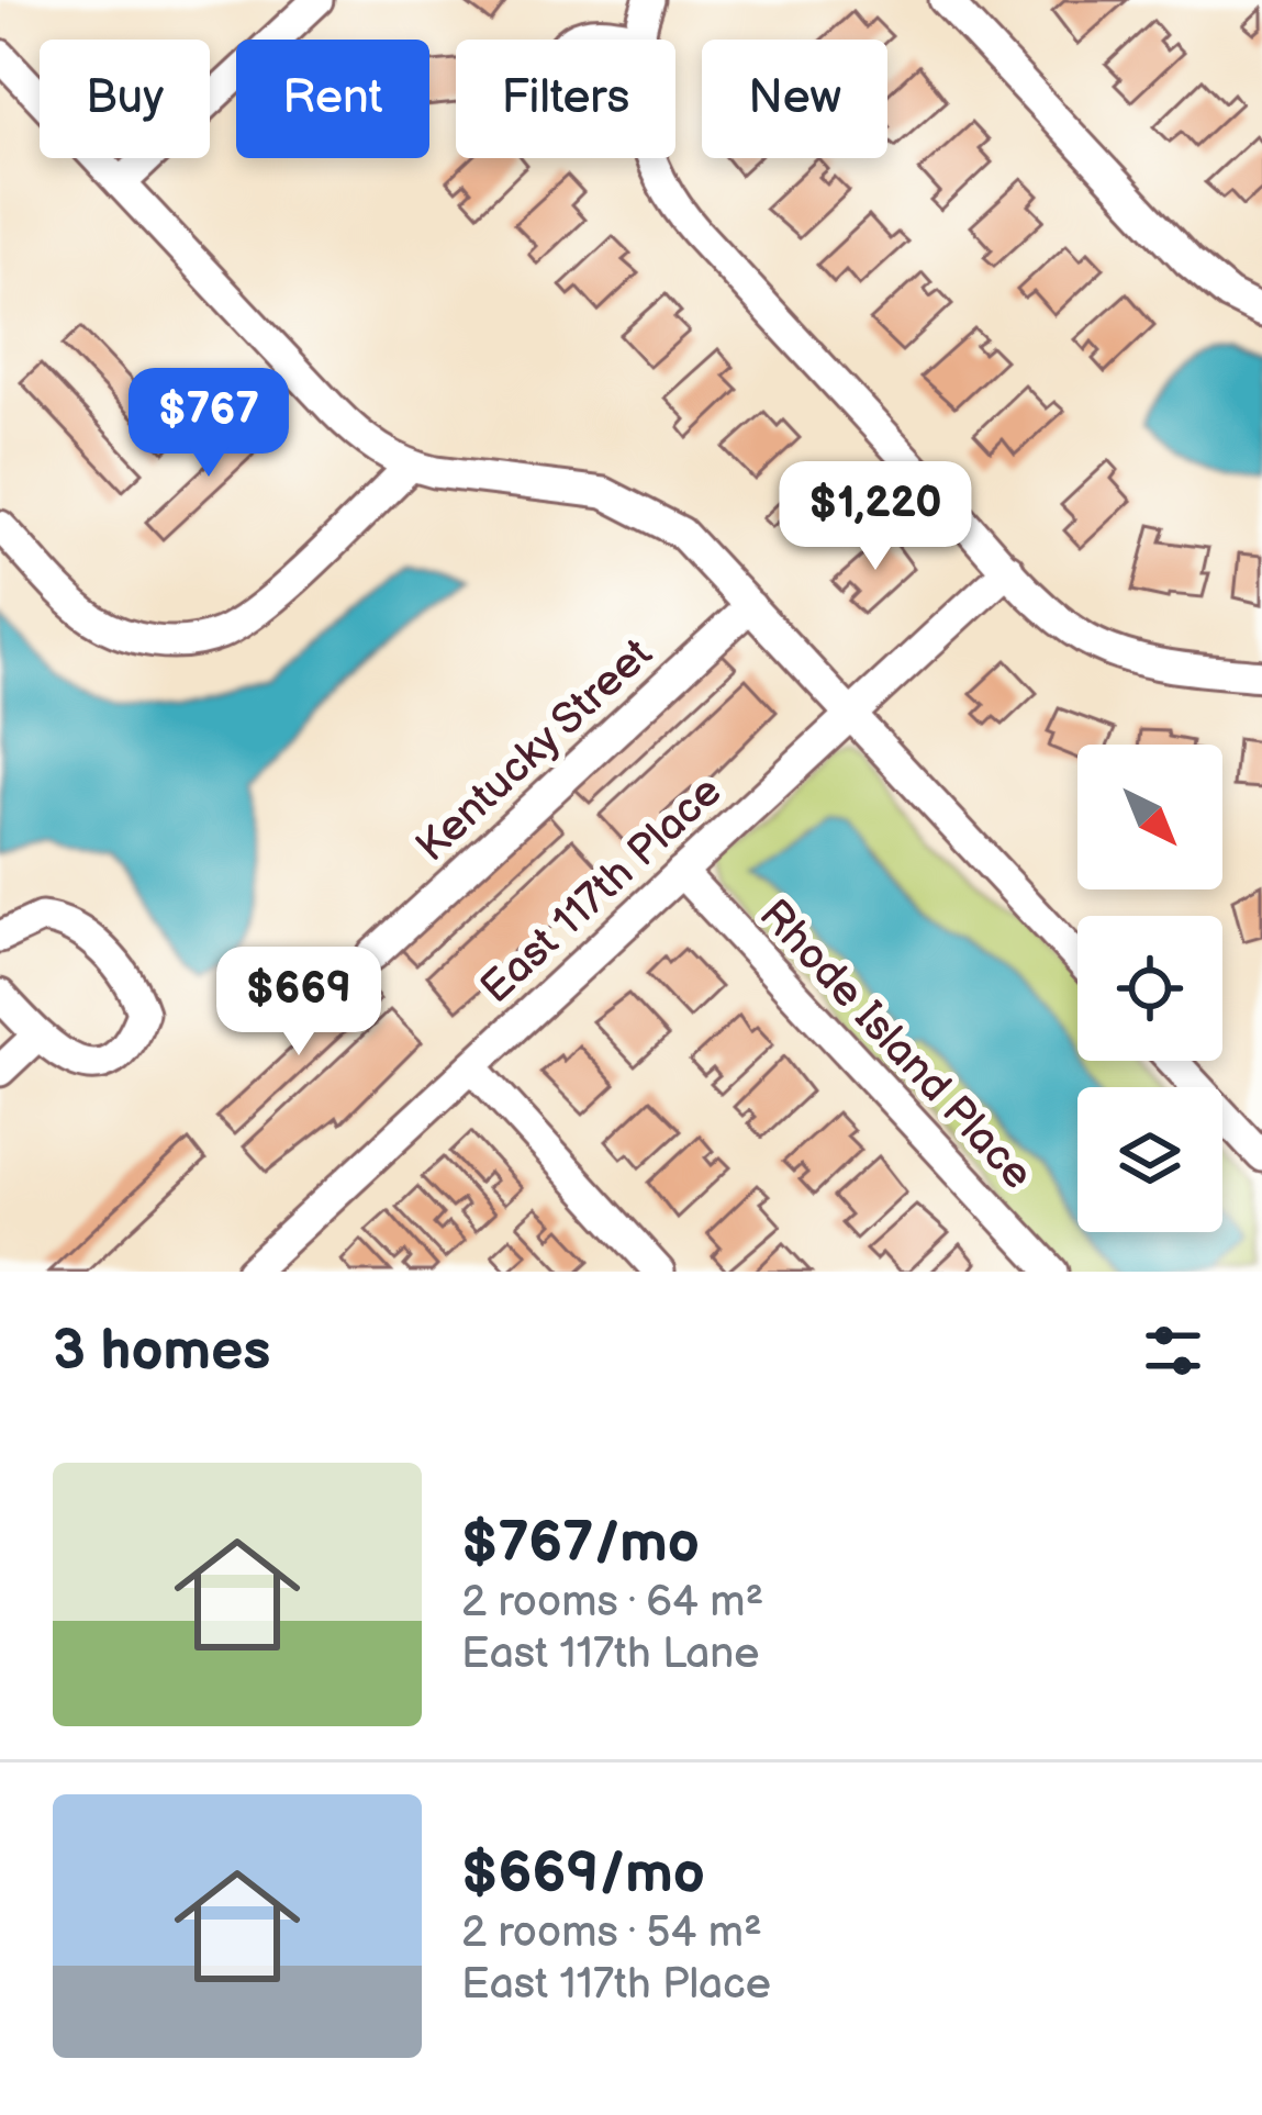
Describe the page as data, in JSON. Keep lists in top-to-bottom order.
{
  "streets": {
    "street": ["Kentucky Street", "East 117th Place", "Rhode Island Place"]
  },
  "crossings": [
    ["East 117th Place", "Rhode Island Place"]
  ],
  "north": "bottom right",
  "page": {
    "chip": [
      "Buy",
      "Rent",
      "Filters",
      "New"
    ],
    "price": ["$767", "$1,220", "$669"],
    "heading": "3 homes",
    "list": [
      {
        "name": "$767/mo",
        "note": "2 rooms · 64 m² · East 117th Lane"
      },
      {
        "name": "$669/mo",
        "note": "2 rooms · 54 m² · East 117th Place"
      }
    ]
  }
}
